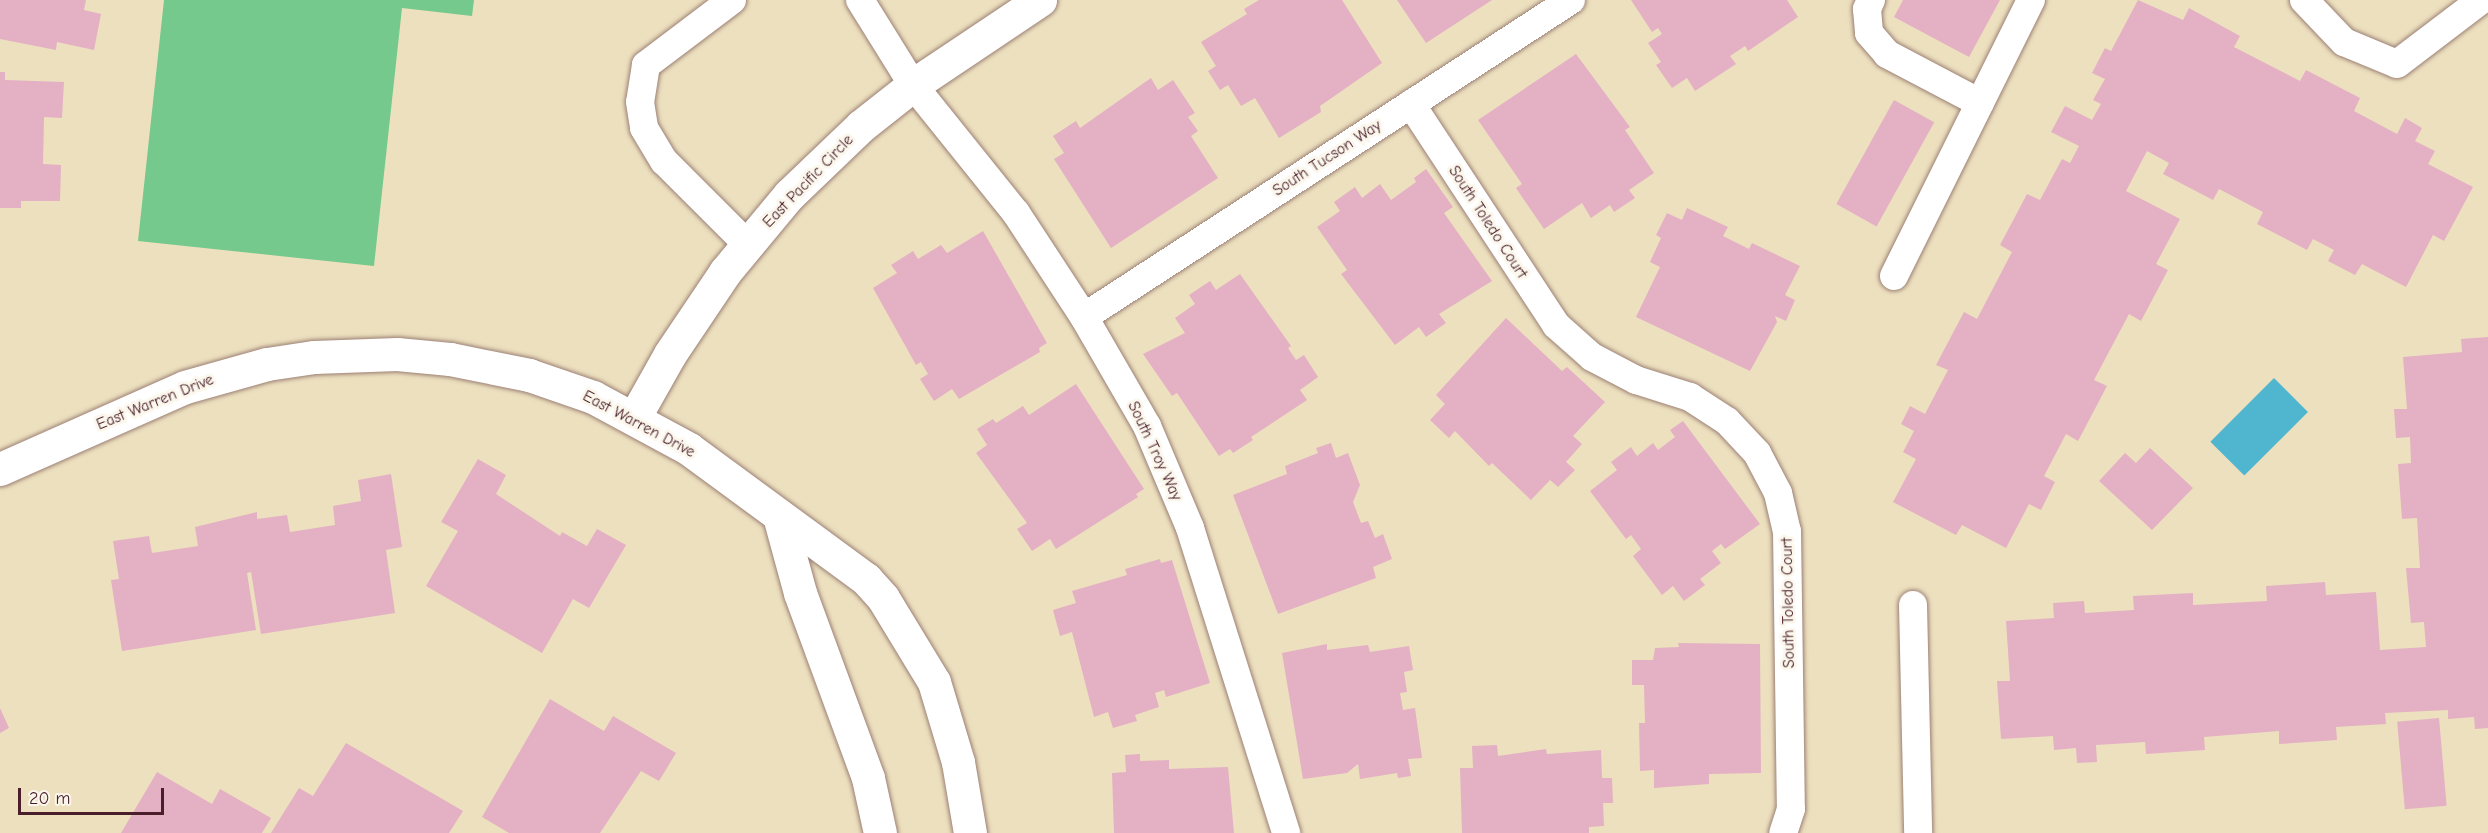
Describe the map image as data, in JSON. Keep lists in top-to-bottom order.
{
  "streets": {
    "street": ["East Pacific Circle", "East Warren Drive"],
    "lane": ["South Tucson Way", "South Toledo Court", "South Troy Way"]
  },
  "crossings": [
    ["South Tucson Way", "South Toledo Court"],
    ["South Tucson Way", "South Troy Way"],
    ["East Pacific Circle", "East Warren Drive"],
    ["East Pacific Circle", "South Troy Way"]
  ],
  "scale_bar": "20 m"
}
